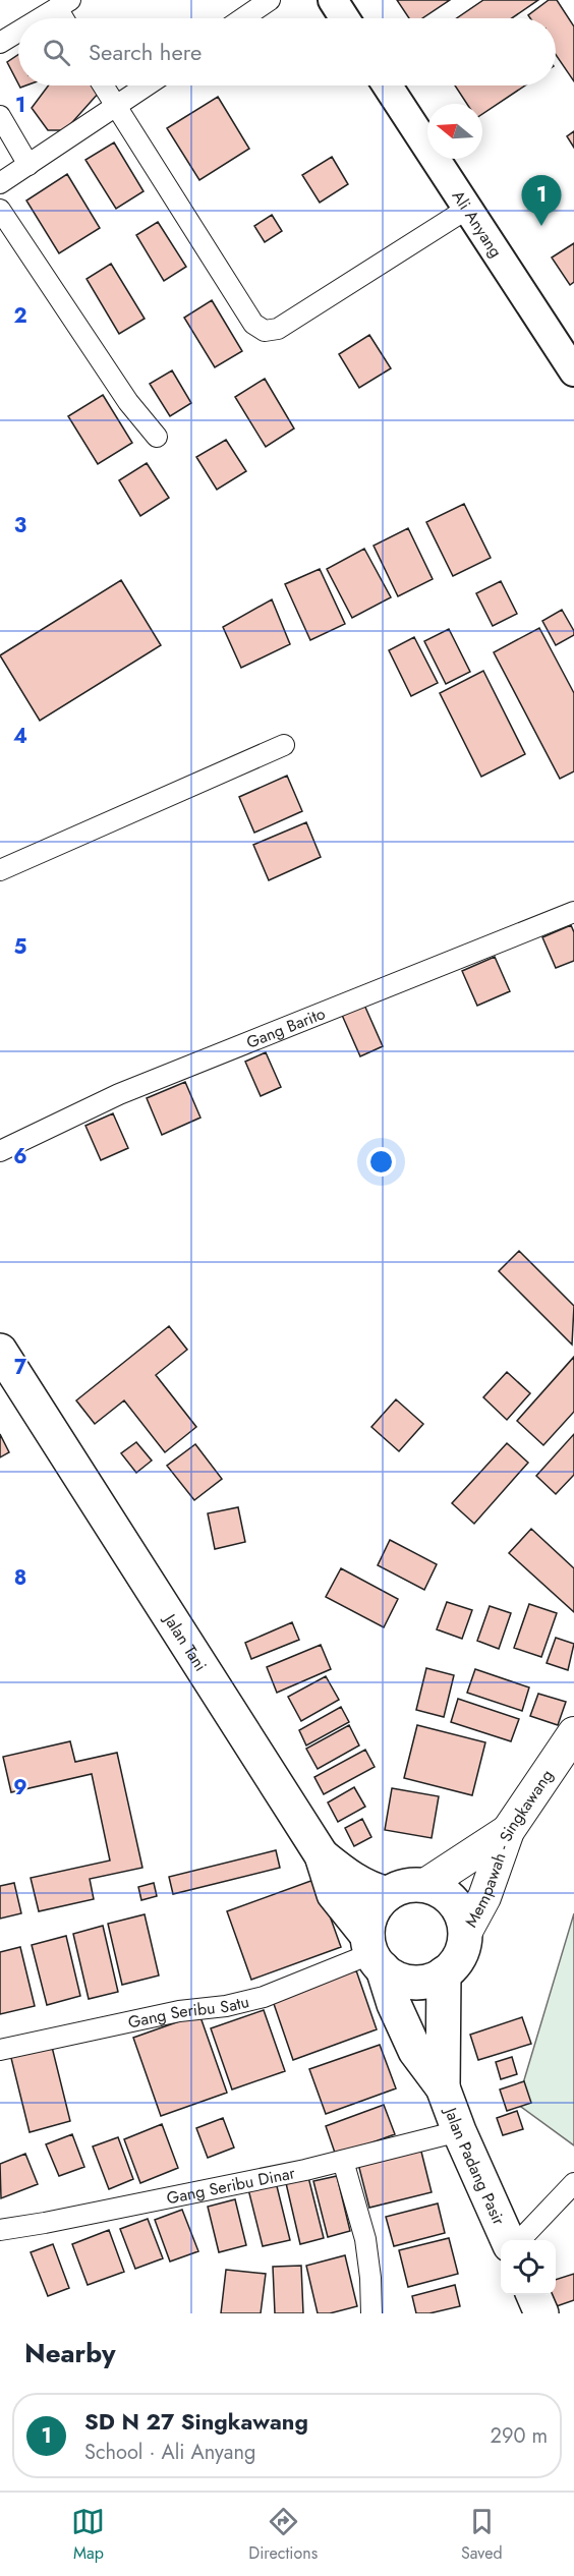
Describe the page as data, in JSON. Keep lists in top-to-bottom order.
{
  "streets": {
    "highway": ["Jalan Tani", "Jalan Padang Pasir"],
    "main road": ["Mempawah - Singkawang"],
    "street": [
      "Ali Anyang",
      "Gang Barito",
      "Gang Seribu Satu",
      "Gang Seribu Dinar"
    ]
  },
  "crossings": [
    ["Jalan Tani", "Mempawah - Singkawang"],
    ["Jalan Tani", "Gang Seribu Satu"],
    ["Mempawah - Singkawang", "Gang Seribu Satu"],
    ["Jalan Padang Pasir", "Gang Seribu Dinar"]
  ],
  "north": "left",
  "page": {
    "search": "Search here",
    "pins": "1",
    "heading": "Nearby",
    "list": [
      {
        "mark": "1",
        "name": "SD N 27 Singkawang",
        "note": "School · Ali Anyang",
        "value": "290 m"
      }
    ],
    "nav": ["Map", "Directions", "Saved"]
  },
  "grid": {
    "rows": [
      "1",
      "2",
      "3",
      "4",
      "5",
      "6",
      "7",
      "8",
      "9"
    ]
  }
}
